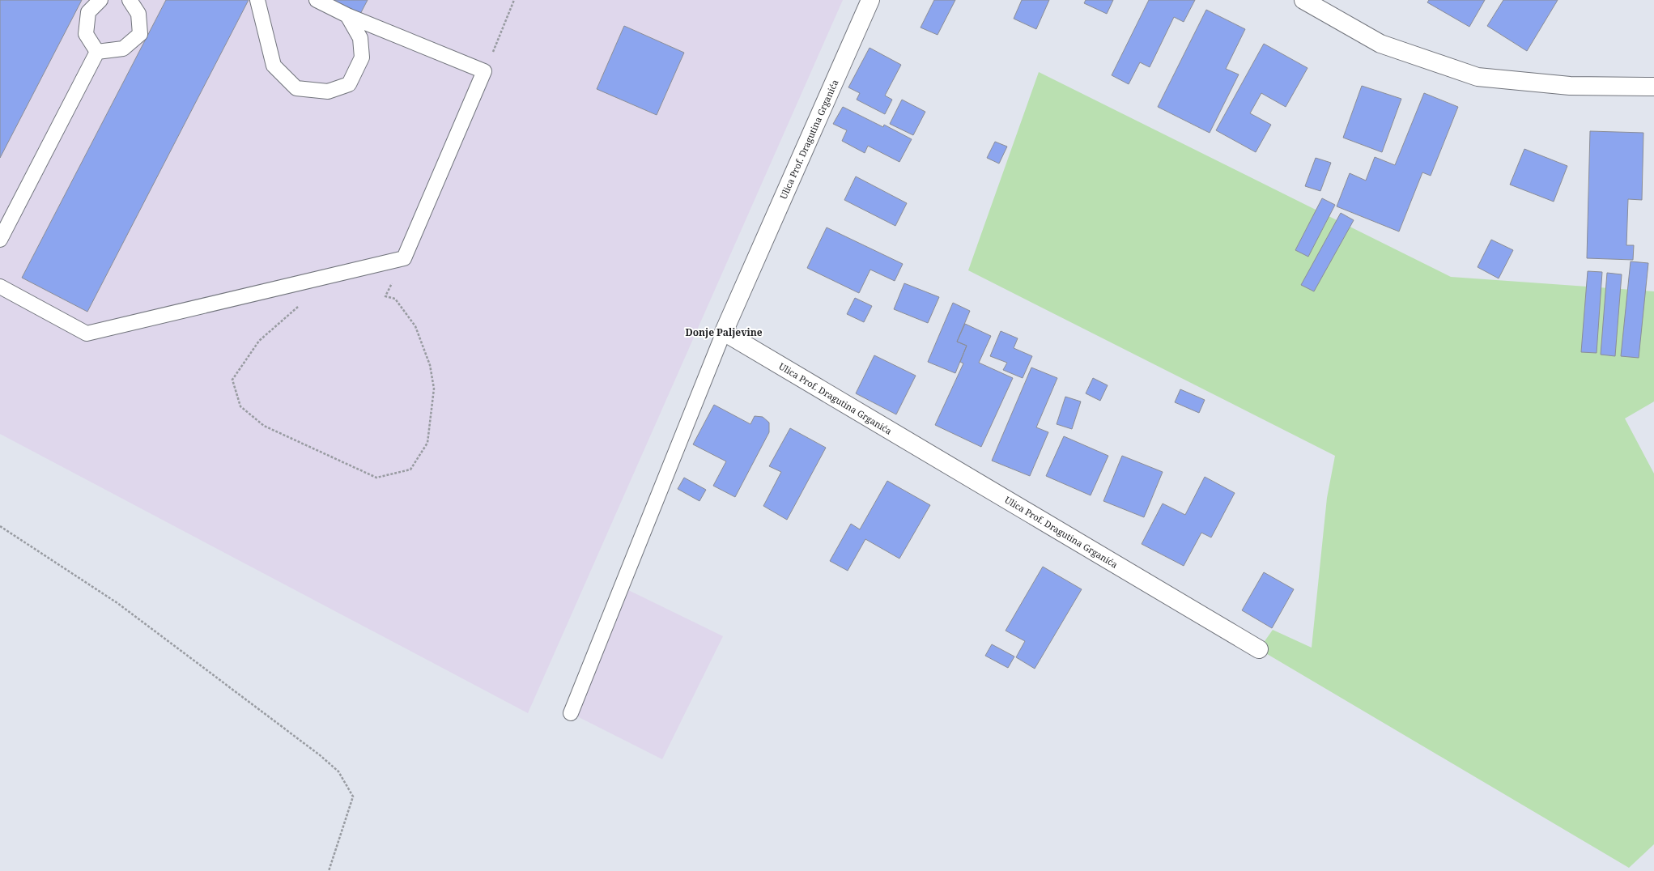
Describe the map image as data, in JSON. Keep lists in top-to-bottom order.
{
  "streets": {
    "street": ["Ulica Prof. Dragutina Grganića"]
  },
  "districts": ["Donje Paljevine"]
}
